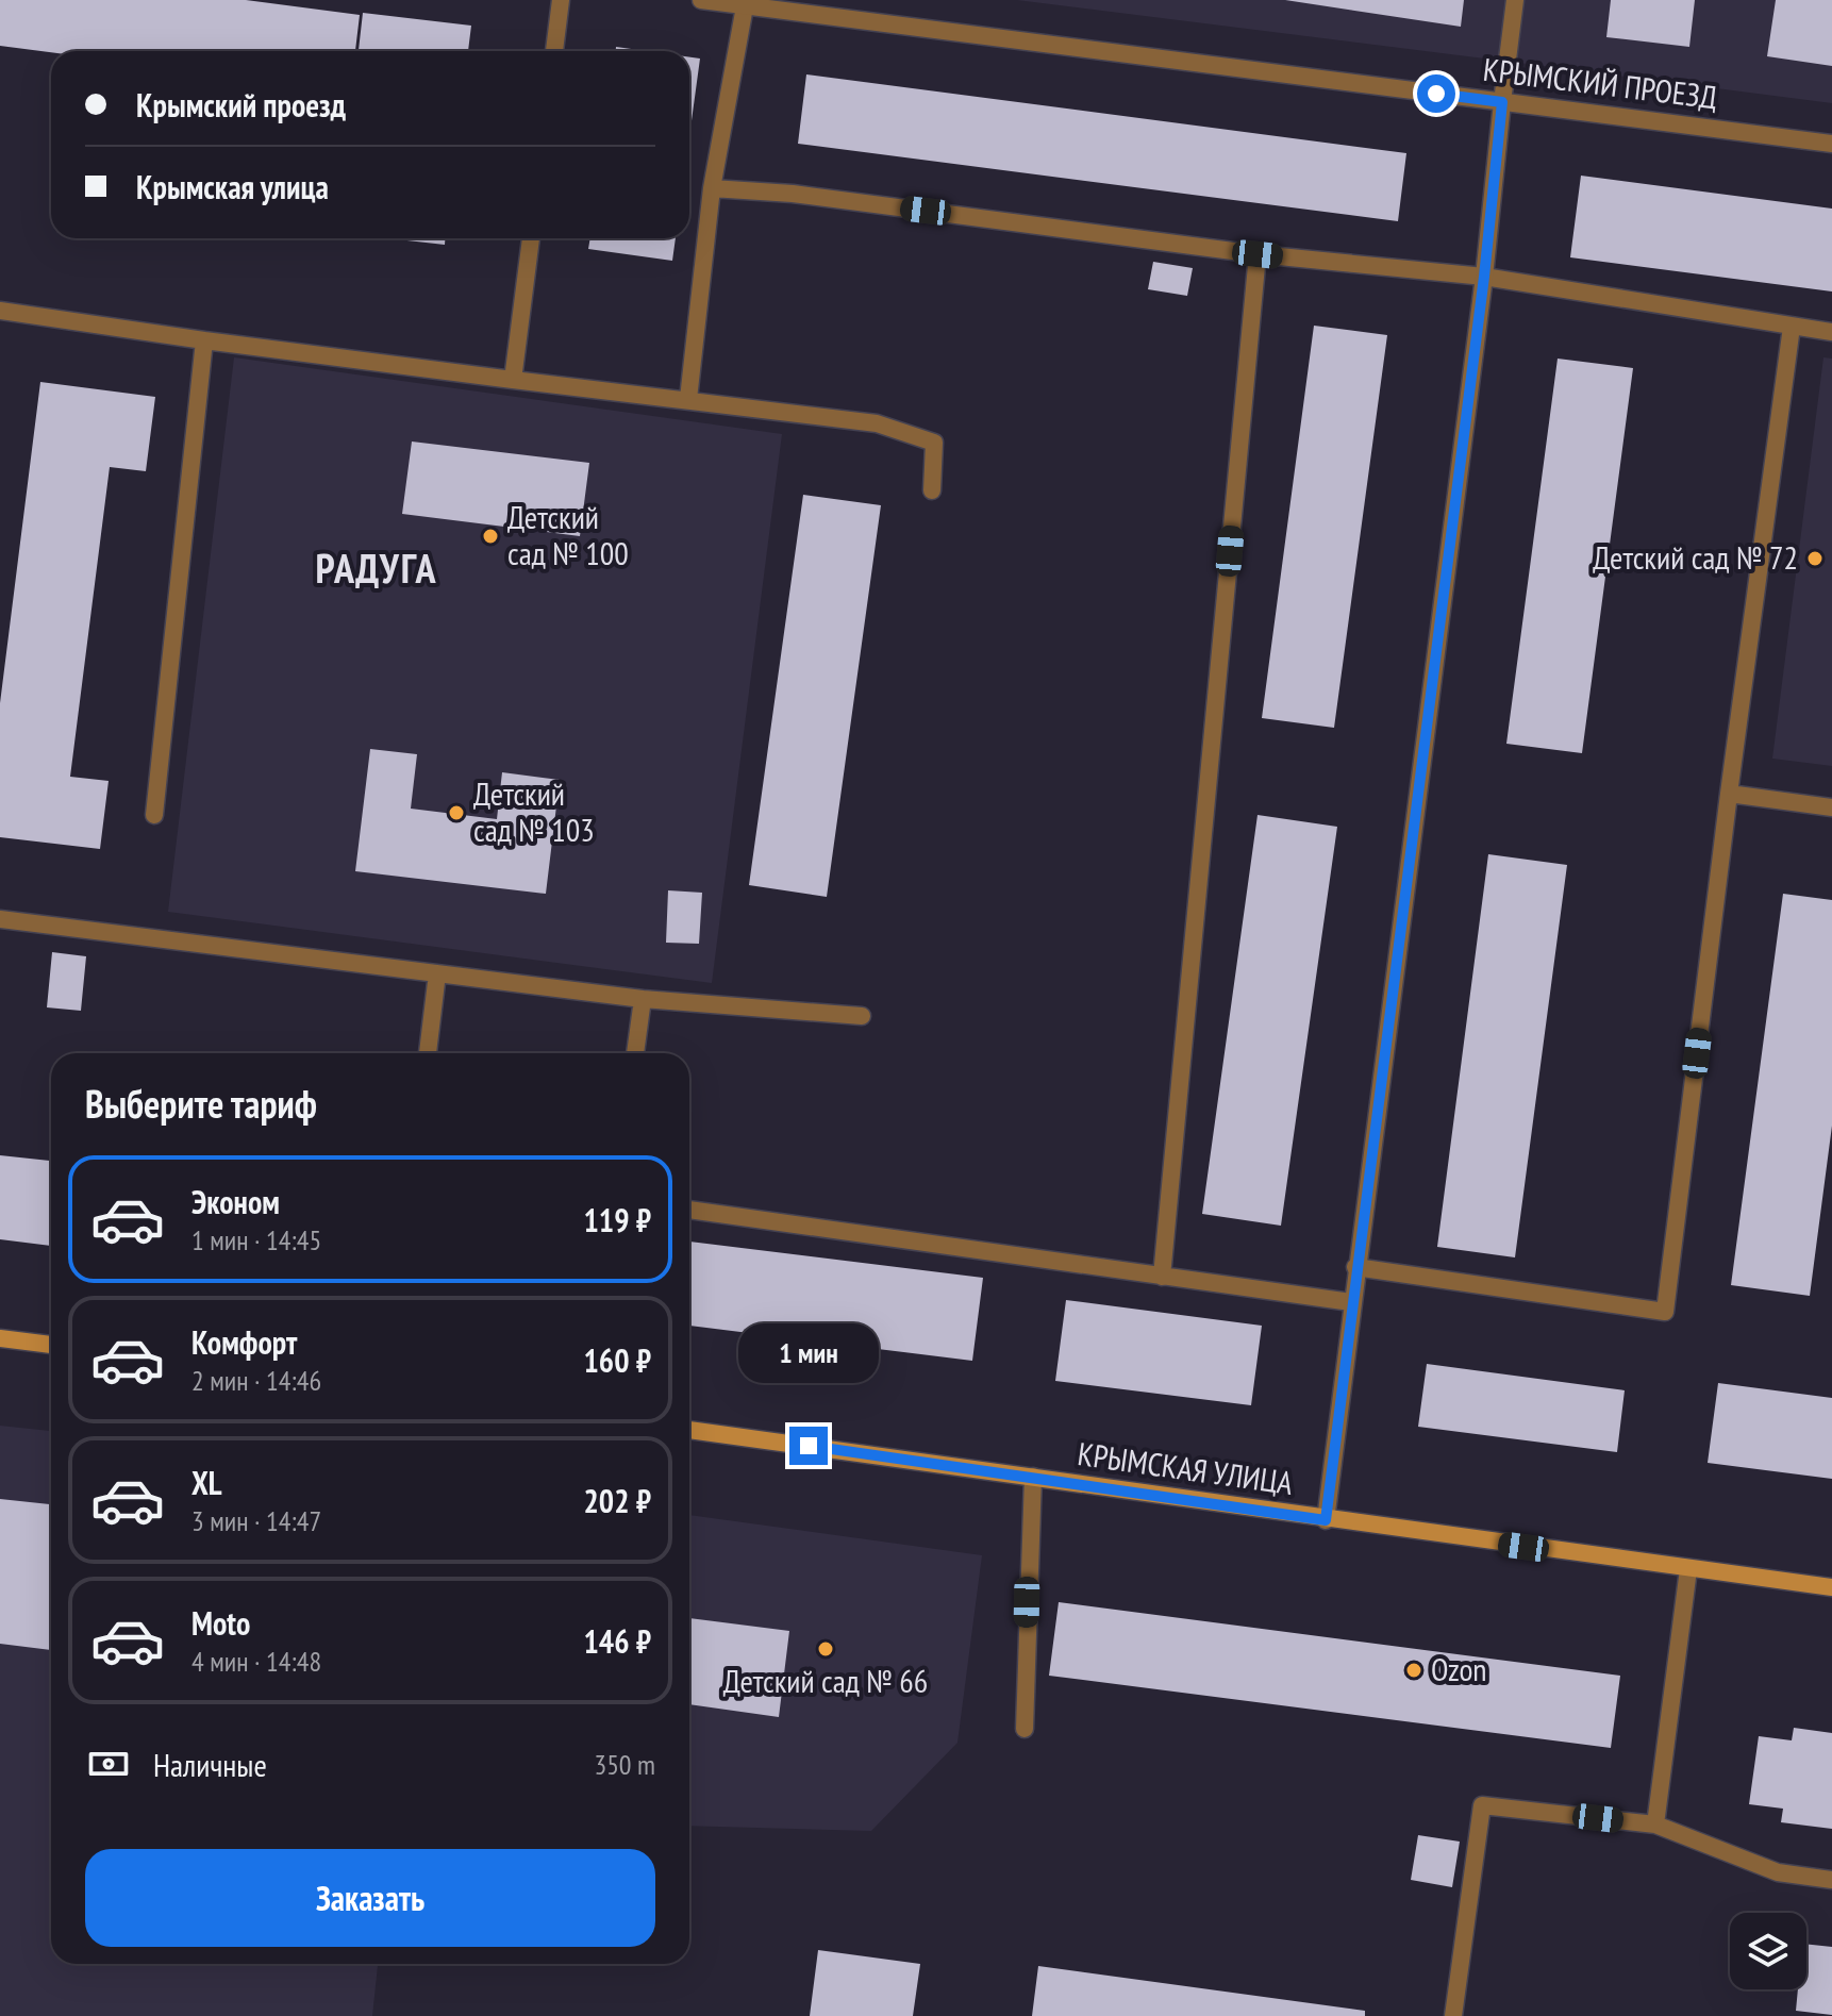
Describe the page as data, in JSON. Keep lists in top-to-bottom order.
{
  "streets": {
    "main road": ["КРЫМСКАЯ УЛИЦА"],
    "street": ["КРЫМСКИЙ ПРОЕЗД"]
  },
  "districts": ["РАДУГА"],
  "places": [
    "Детский сад № 100",
    "Детский сад № 72",
    "Детский сад № 103",
    "Детский сад № 66",
    "Ozon"
  ],
  "page": {
    "banner": ["Крымский проезд", "Крымская улица"],
    "heading": "Выберите тариф",
    "list": [
      {
        "name": "Эконом",
        "note": "1 мин · 14:45",
        "value": "119 ₽"
      },
      {
        "name": "Комфорт",
        "note": "2 мин · 14:46",
        "value": "160 ₽"
      },
      {
        "name": "XL",
        "note": "3 мин · 14:47",
        "value": "202 ₽"
      },
      {
        "name": "Moto",
        "note": "4 мин · 14:48",
        "value": "146 ₽"
      }
    ],
    "bubble": "1 мин",
    "pay": ["Наличные", "350 m"],
    "buttons": "Заказать"
  }
}
